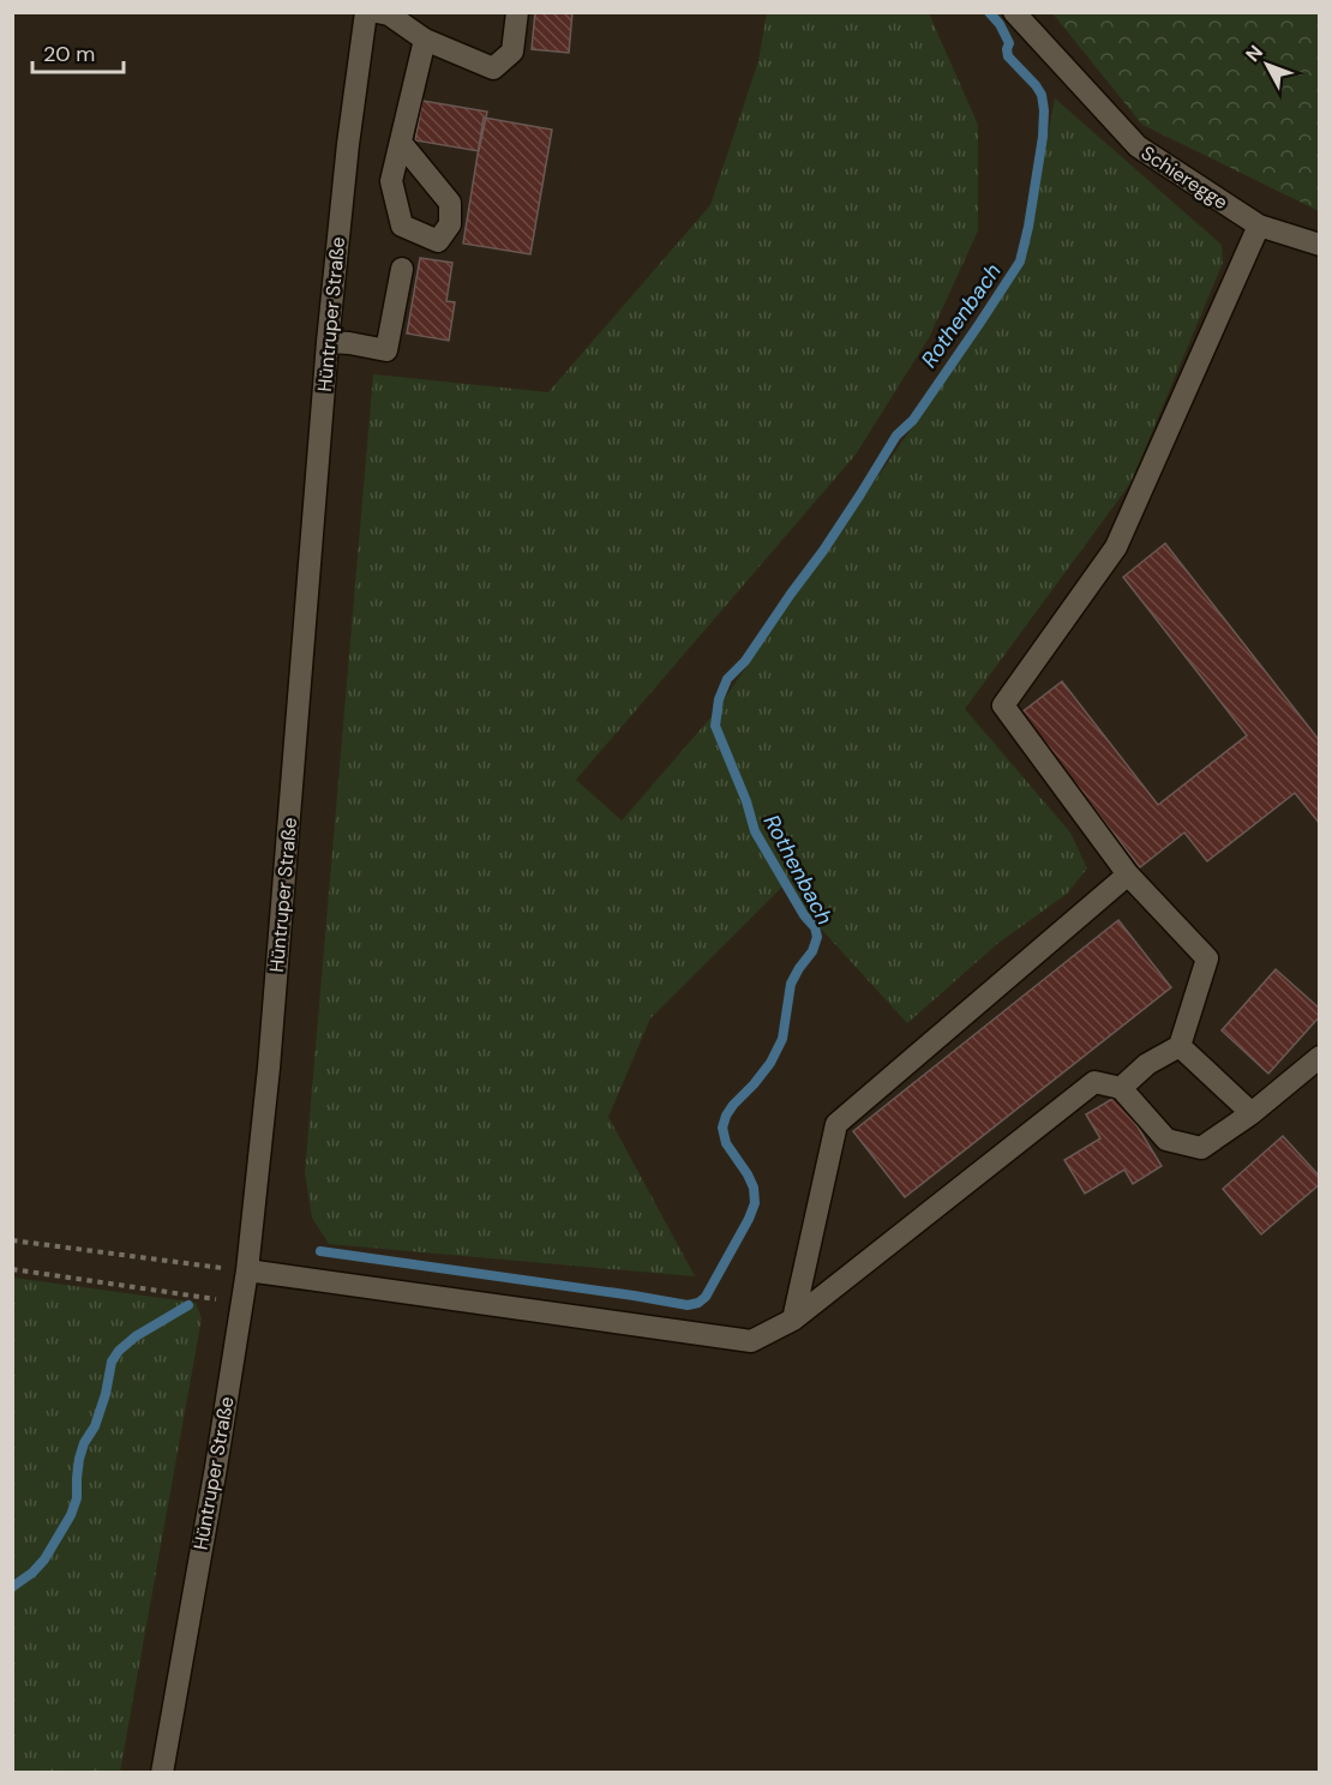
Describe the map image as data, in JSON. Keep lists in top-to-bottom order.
{
  "streets": {
    "street": ["Schieregge", "Hüntruper Straße"]
  },
  "water": ["Rothenbach"],
  "scale_bar": "20 m",
  "north": "top left"
}
